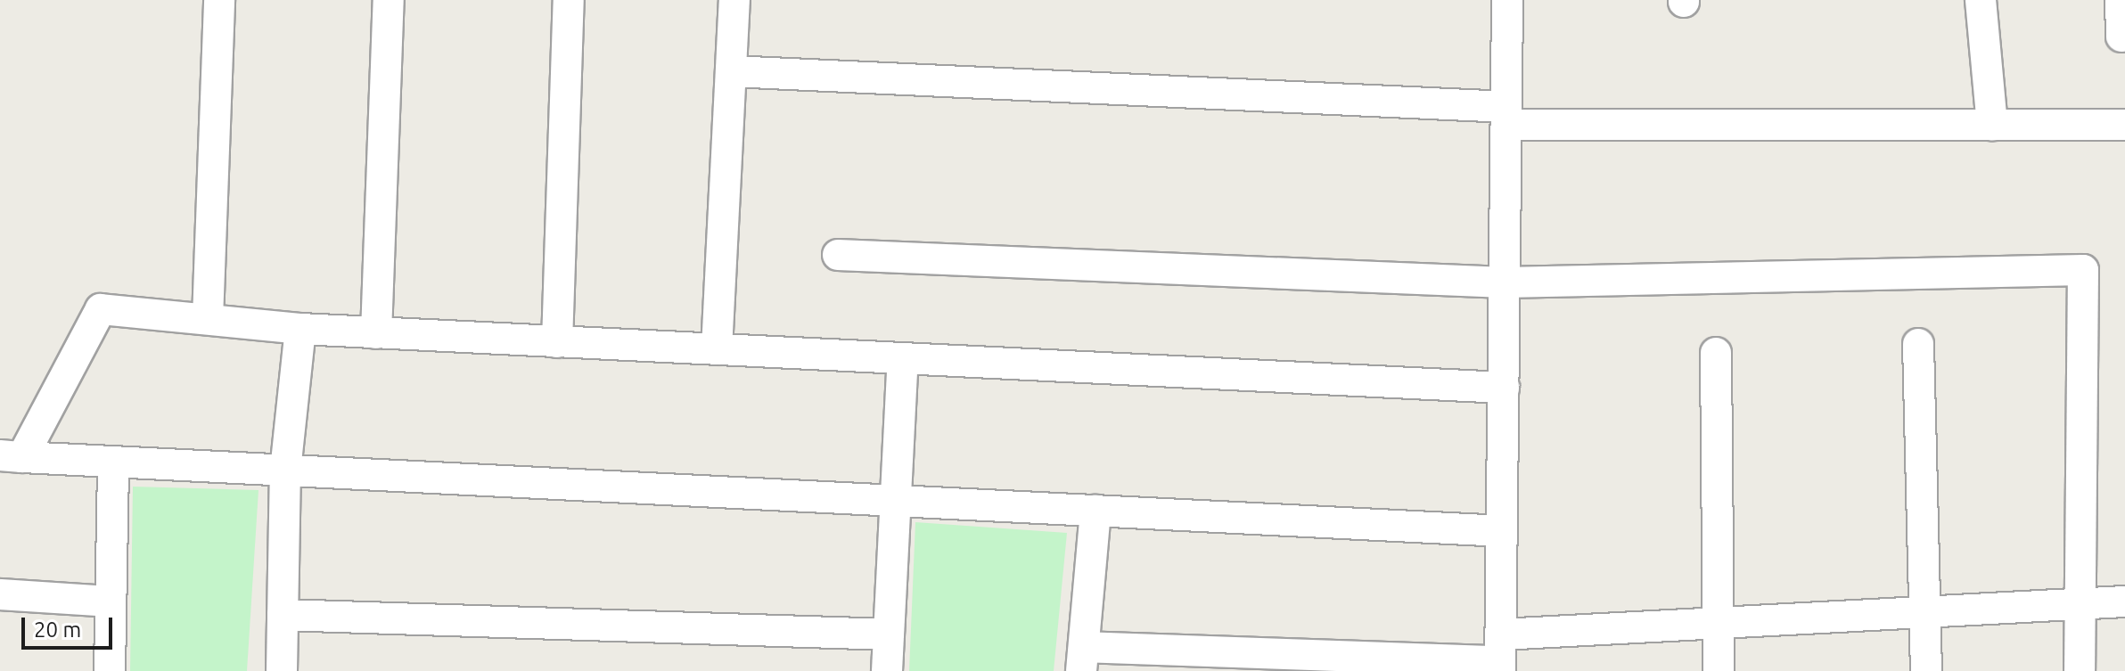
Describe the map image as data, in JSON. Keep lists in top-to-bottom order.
{
  "scale_bar": "20 m"
}
